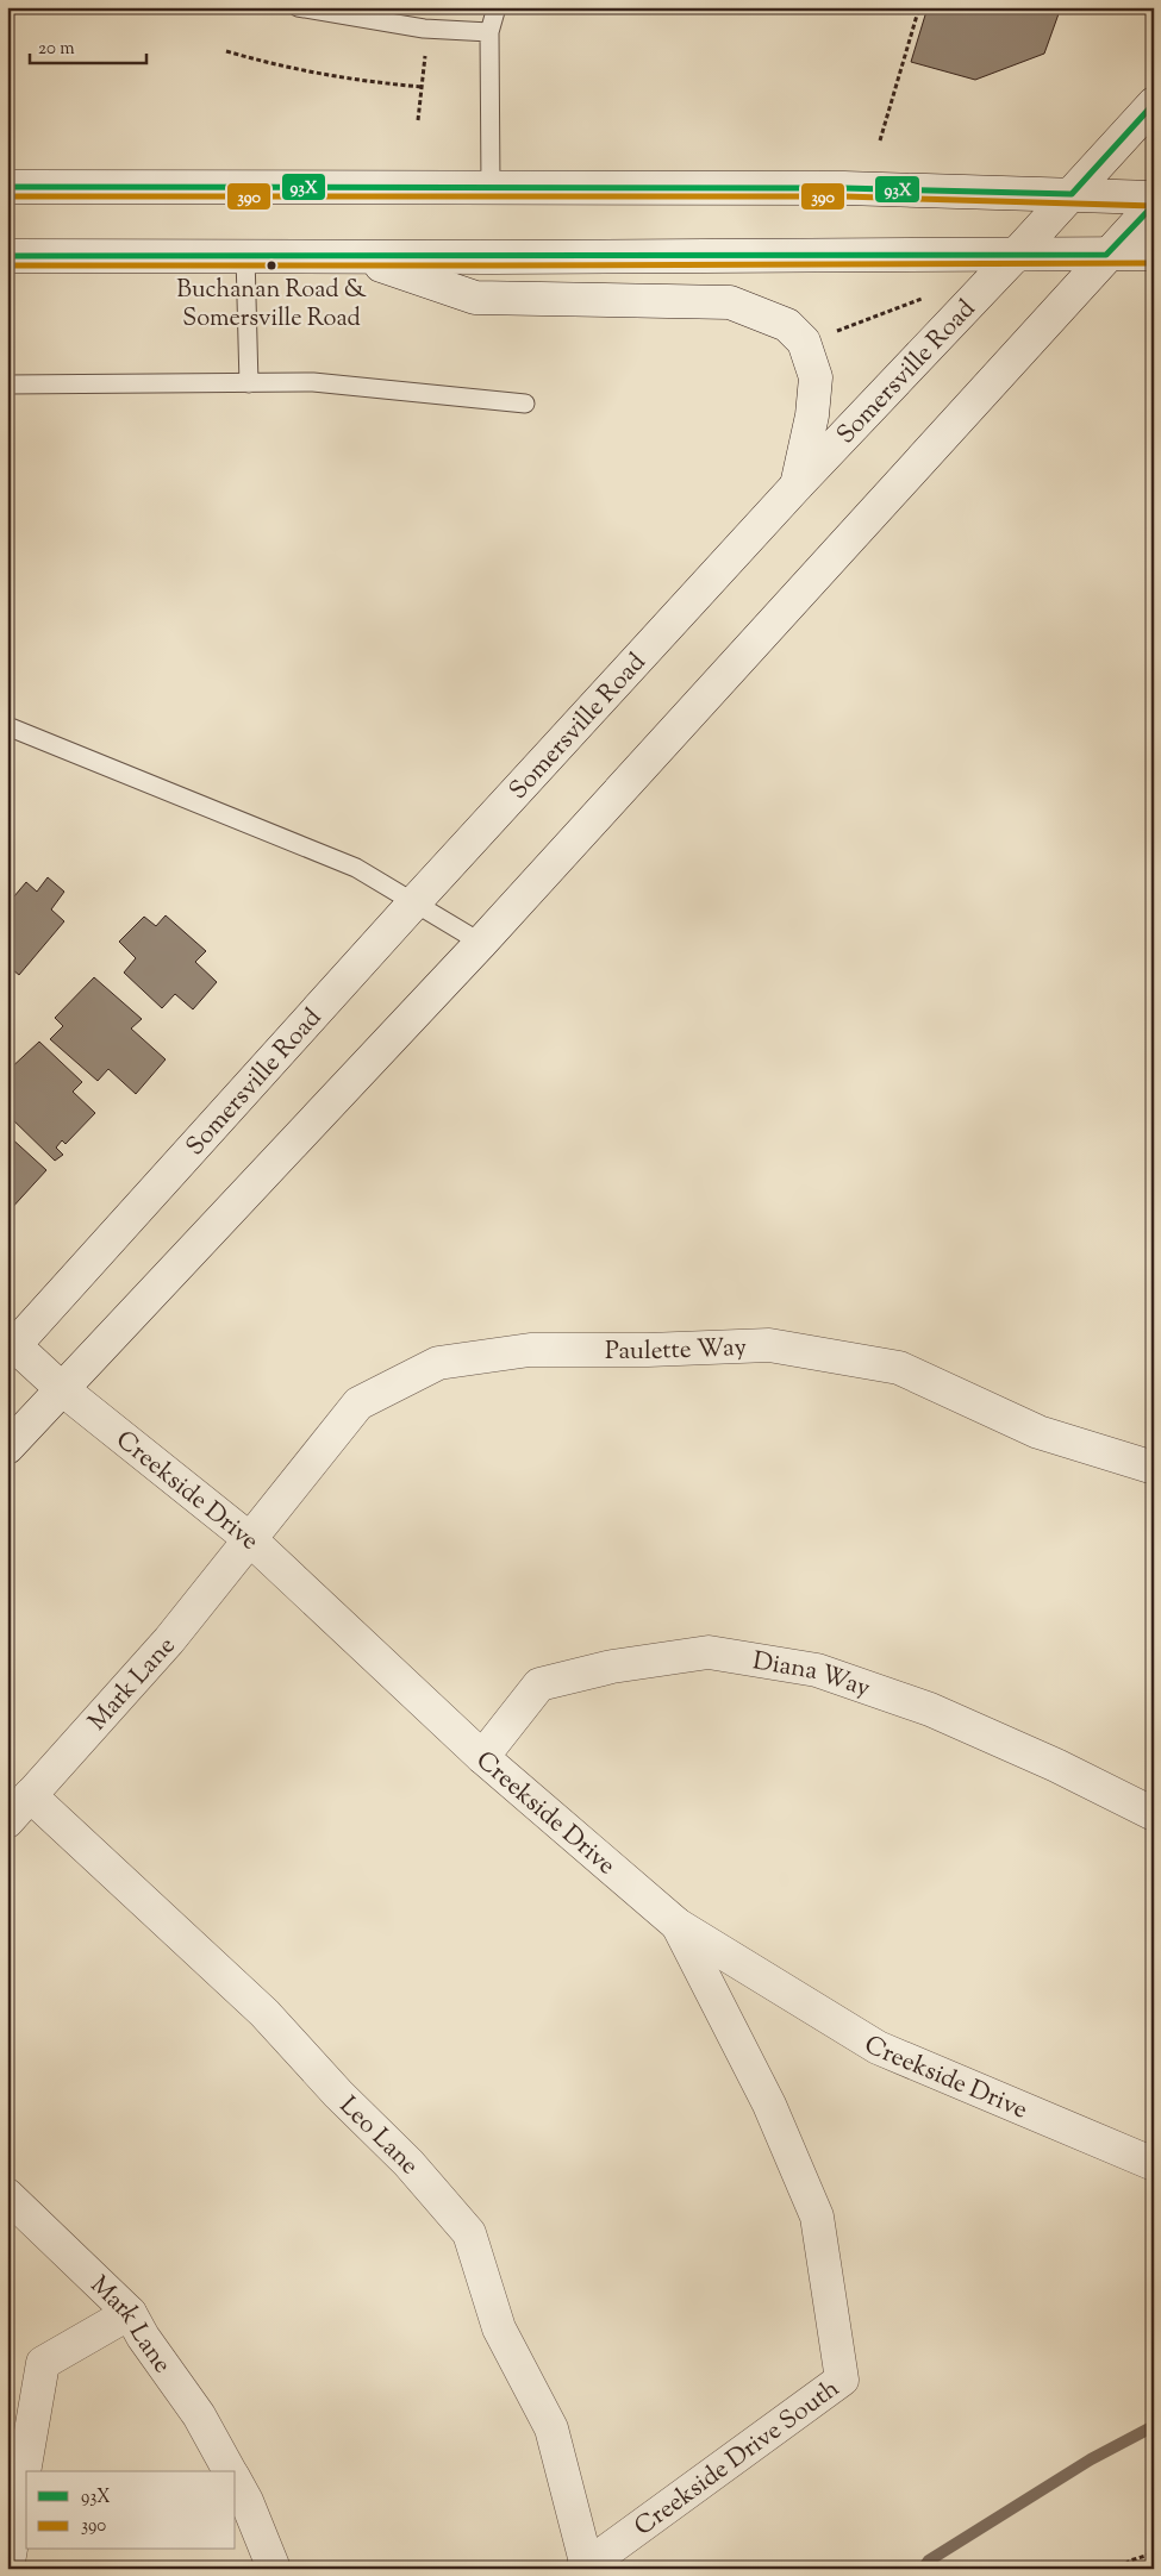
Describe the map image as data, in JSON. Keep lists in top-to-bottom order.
{
  "streets": {
    "main road": [
      "Somersville Road",
      "Paulette Way",
      "Creekside Drive",
      "Diana Way",
      "Mark Lane",
      "Leo Lane",
      "Creekside Drive South"
    ]
  },
  "crossings": [
    ["Somersville Road", "Creekside Drive"],
    ["Paulette Way", "Creekside Drive"],
    ["Paulette Way", "Mark Lane"],
    ["Creekside Drive", "Diana Way"],
    ["Creekside Drive", "Mark Lane"],
    ["Creekside Drive", "Creekside Drive South"],
    ["Mark Lane", "Leo Lane"],
    ["Leo Lane", "Creekside Drive South"]
  ],
  "places": ["Buchanan Road & Somersville Road"],
  "lines": ["transit line 93X", "transit line 390"],
  "legend": ["93X", "390"],
  "scale_bar": "20 m"
}
